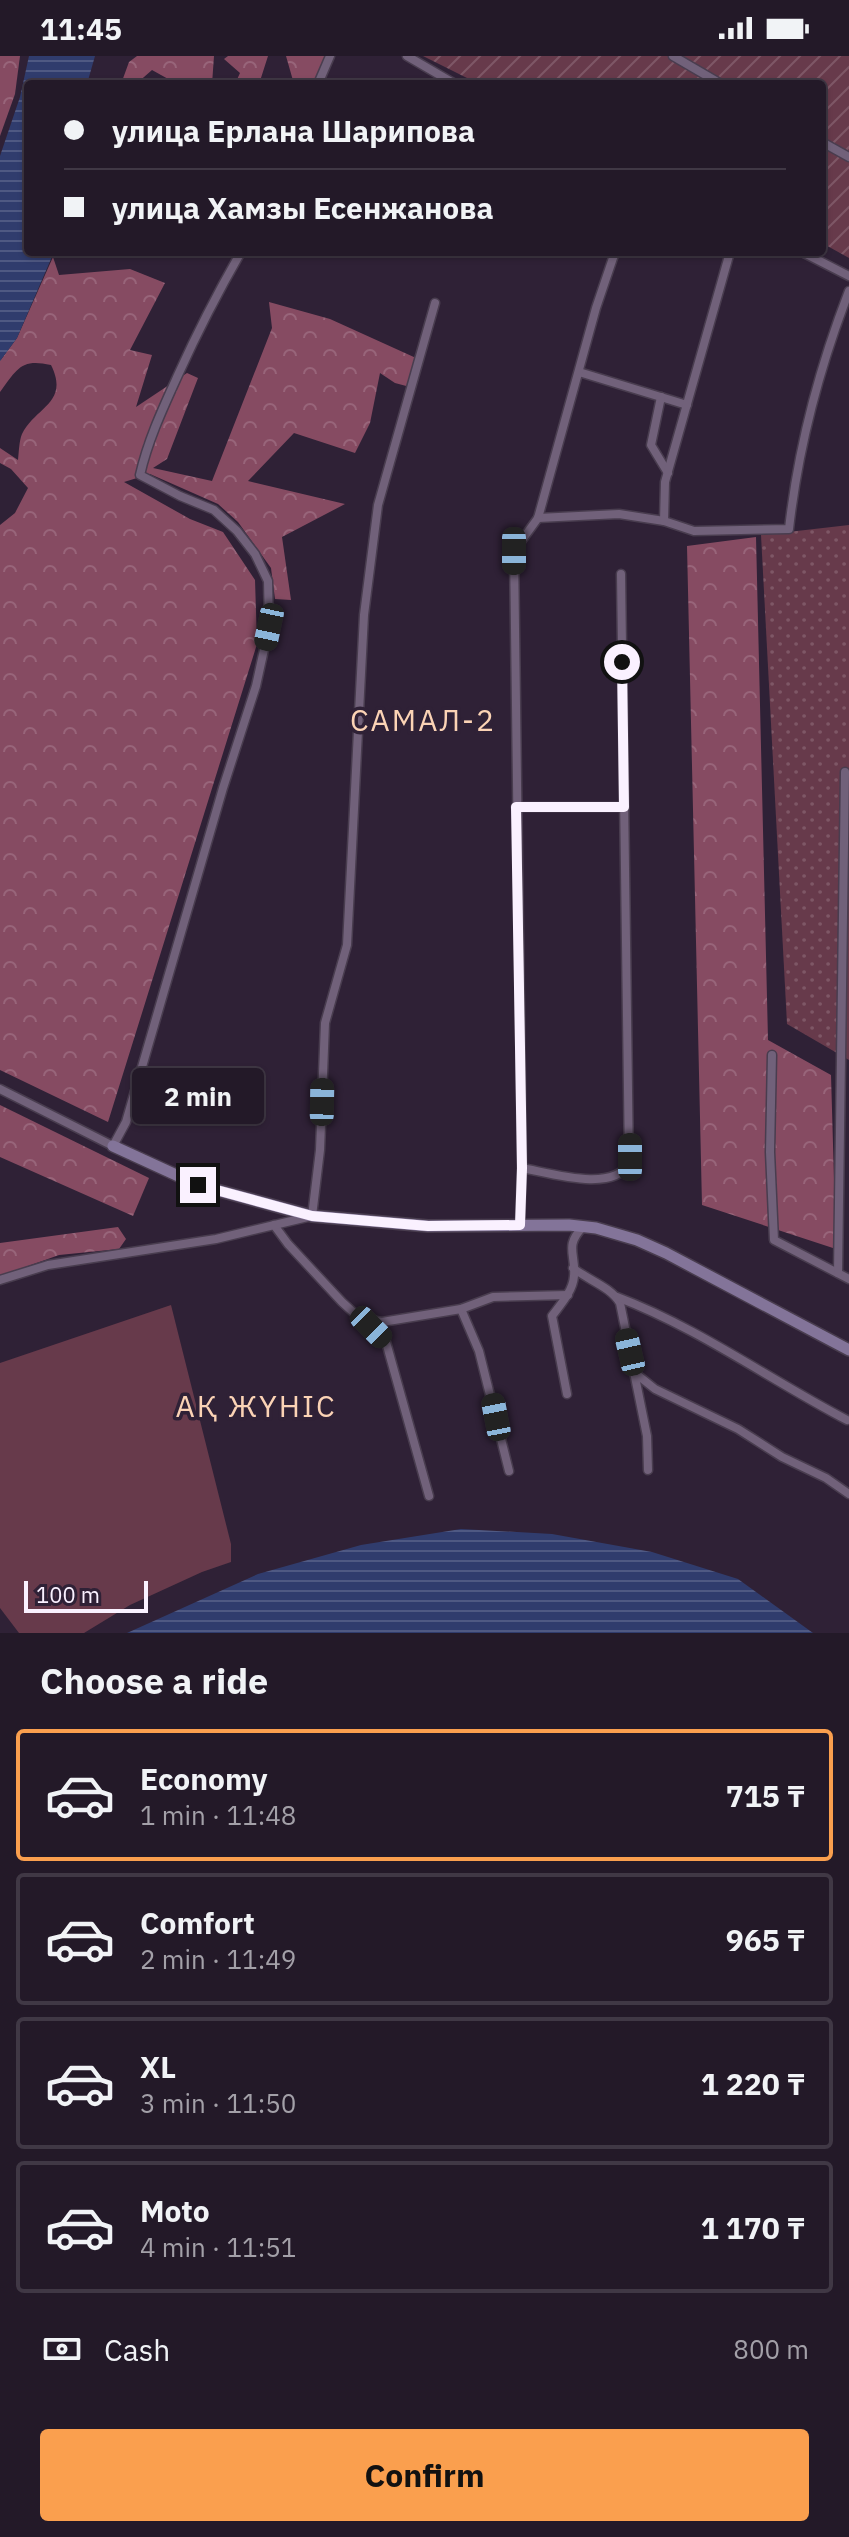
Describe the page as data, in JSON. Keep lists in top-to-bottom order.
{
  "districts": ["САМАЛ-2", "АҚ ЖҮНІС"],
  "scale_bar": "100 m",
  "page": {
    "status": "11:45",
    "banner": ["улица Ерлана Шарипова", "улица Хамзы Есенжанова"],
    "bubble": "2 min",
    "scale": "100 m",
    "heading": "Choose a ride",
    "list": [
      {
        "name": "Economy",
        "note": "1 min · 11:48",
        "value": "715 ₸"
      },
      {
        "name": "Comfort",
        "note": "2 min · 11:49",
        "value": "965 ₸"
      },
      {
        "name": "XL",
        "note": "3 min · 11:50",
        "value": "1 220 ₸"
      },
      {
        "name": "Moto",
        "note": "4 min · 11:51",
        "value": "1 170 ₸"
      }
    ],
    "pay": ["Cash", "800 m"],
    "buttons": "Confirm"
  }
}
